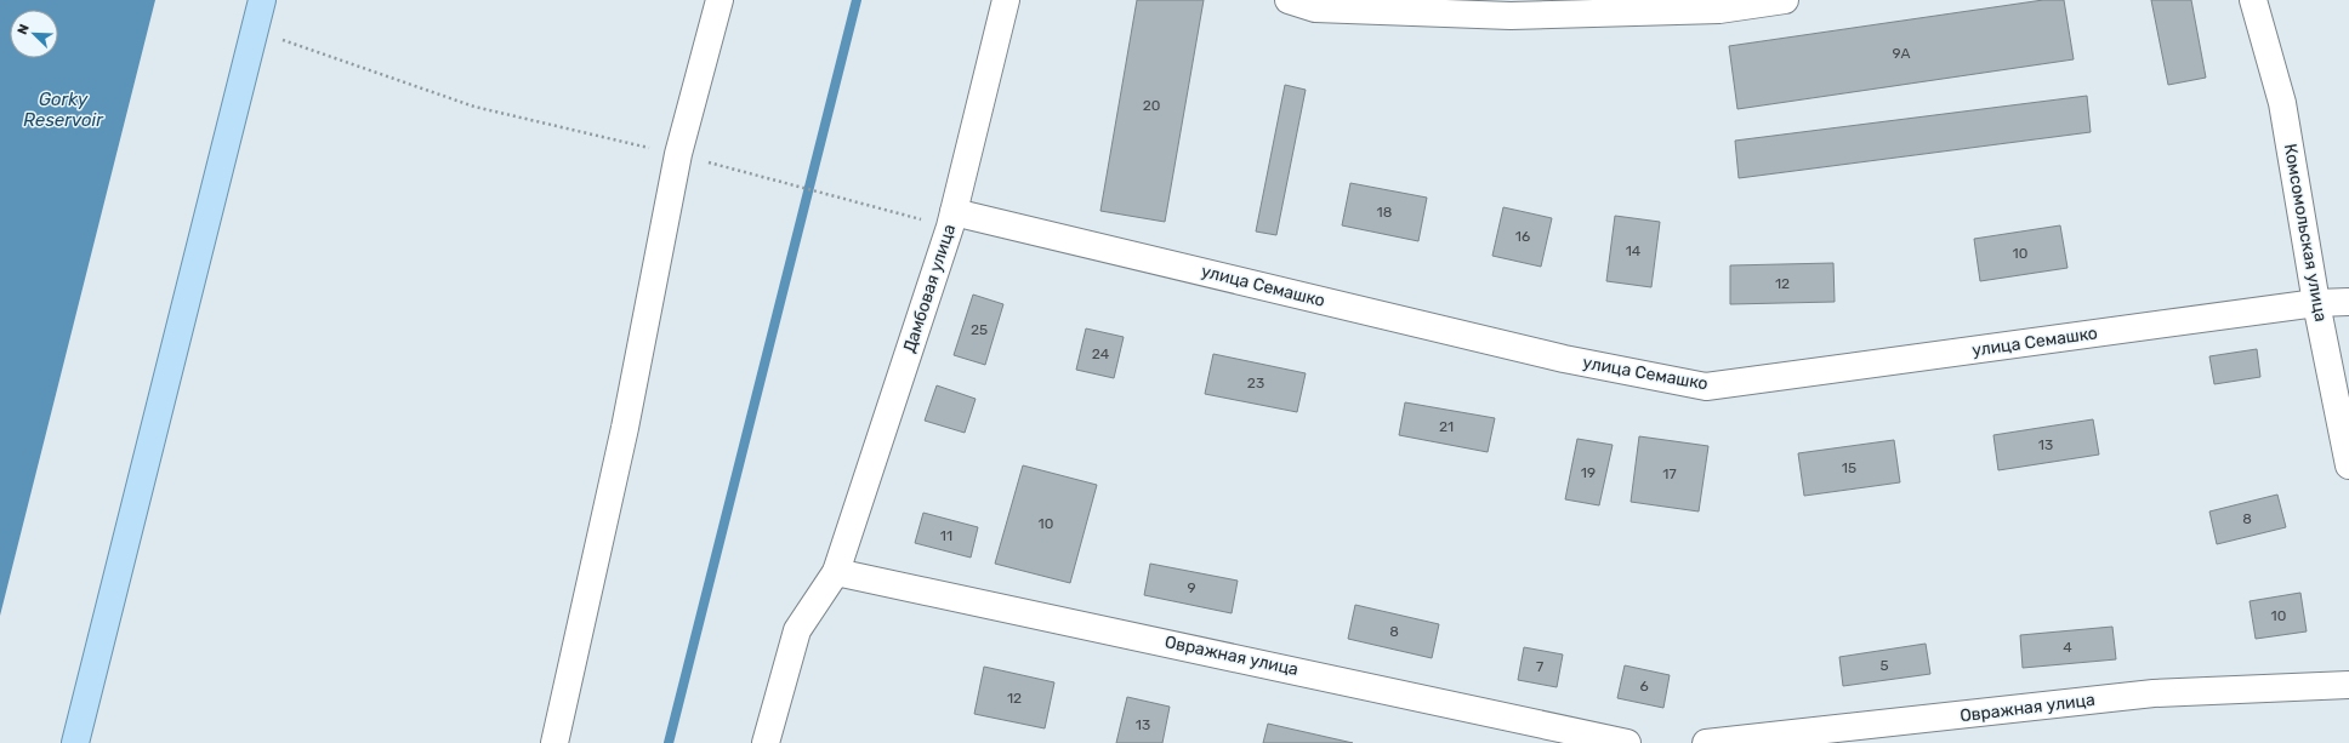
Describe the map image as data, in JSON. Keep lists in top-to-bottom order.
{
  "streets": {
    "street": [
      "Комсомольская улица",
      "улица Семашко",
      "Дамбовая улица",
      "Овражная улица"
    ]
  },
  "crossings": [
    ["Комсомольская улица", "улица Семашко"],
    ["улица Семашко", "Дамбовая улица"],
    ["Дамбовая улица", "Овражная улица"]
  ],
  "water": ["Gorky Reservoir"],
  "house_numbers": [
    "9А",
    "20",
    "18",
    "16",
    "14",
    "10",
    "12",
    "25",
    "24",
    "23",
    "21",
    "13",
    "15",
    "19",
    "17",
    "8",
    "10",
    "11",
    "9",
    "10",
    "8",
    "4",
    "5",
    "7",
    "6",
    "12",
    "13"
  ],
  "north": "top left"
}
